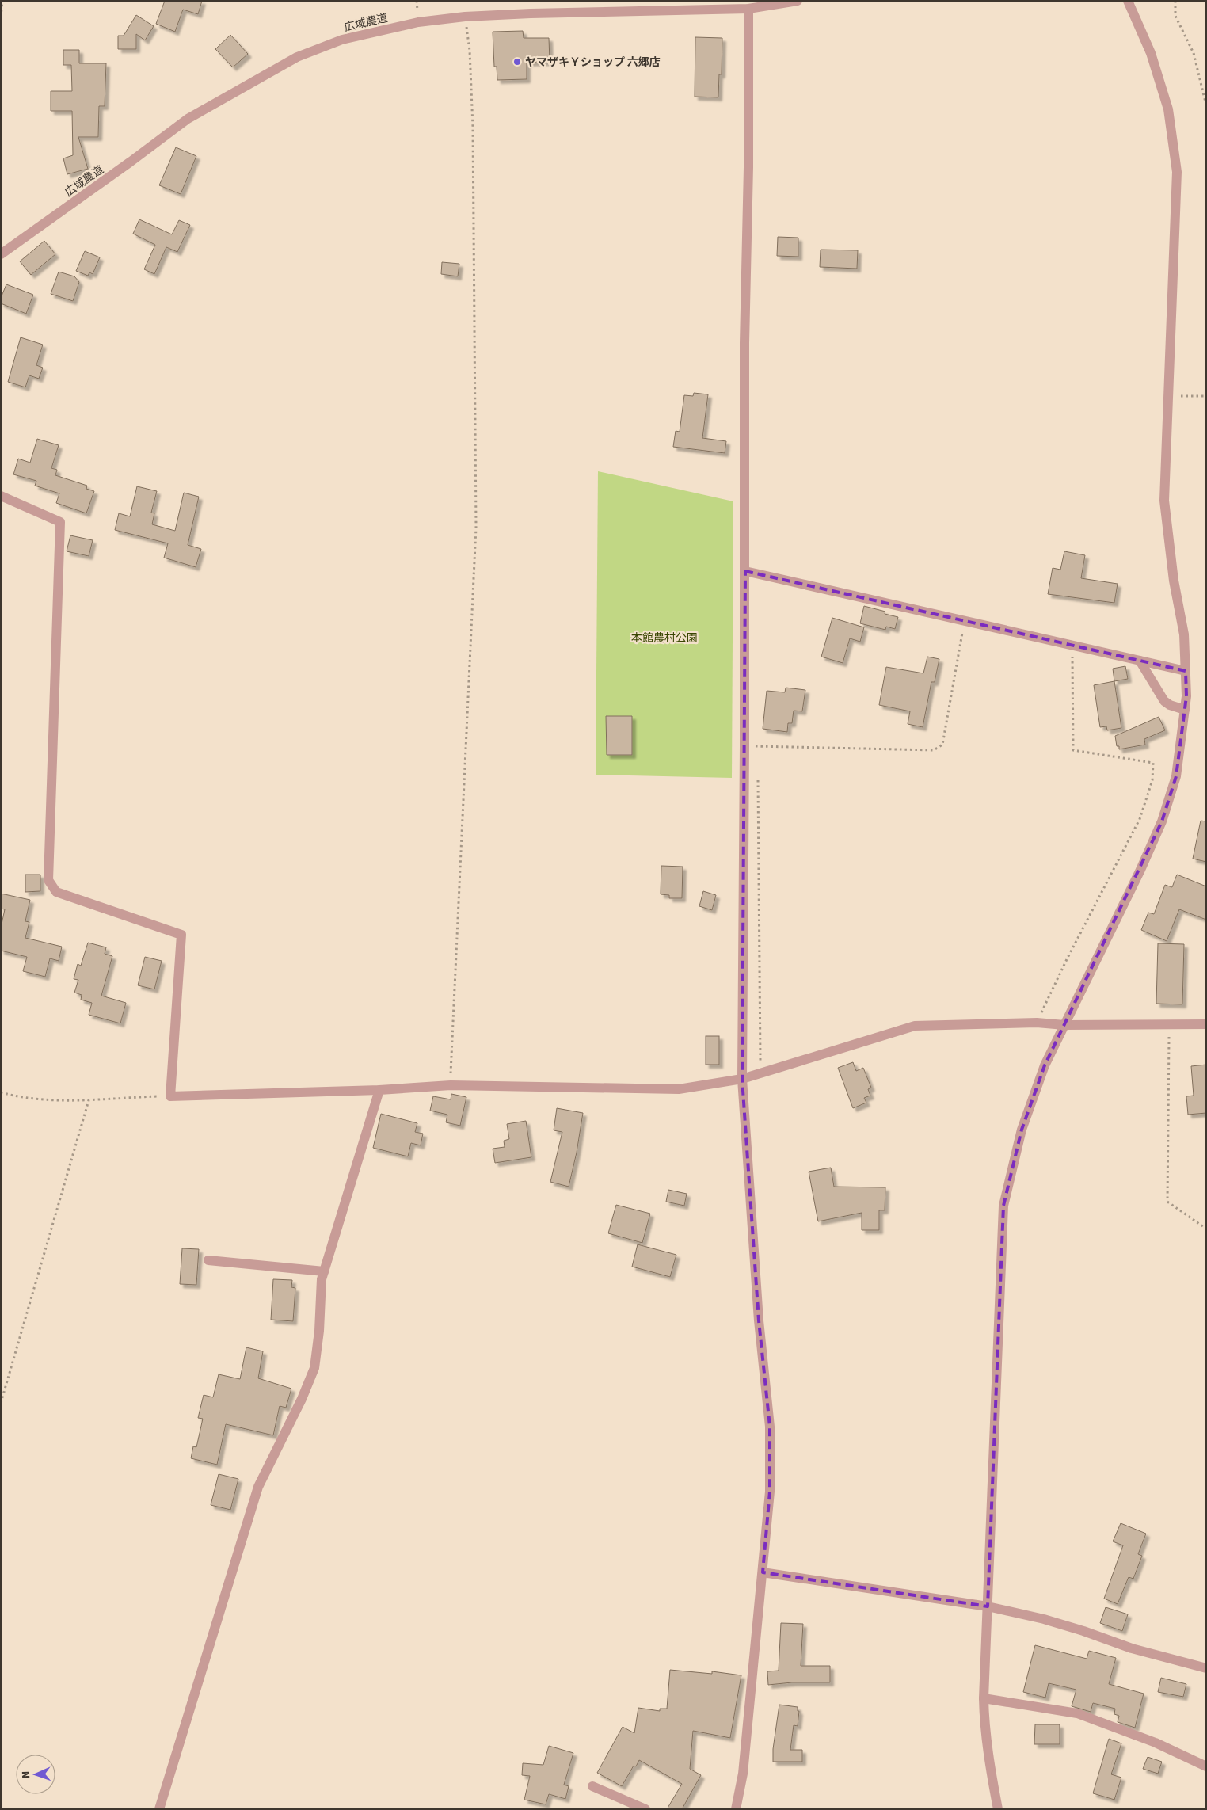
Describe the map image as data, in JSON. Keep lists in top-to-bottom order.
{
  "streets": {
    "street": ["広域農道"]
  },
  "parks": ["本館農村公園"],
  "places": ["ヤマザキＹショップ 六郷店"],
  "north": "left"
}
